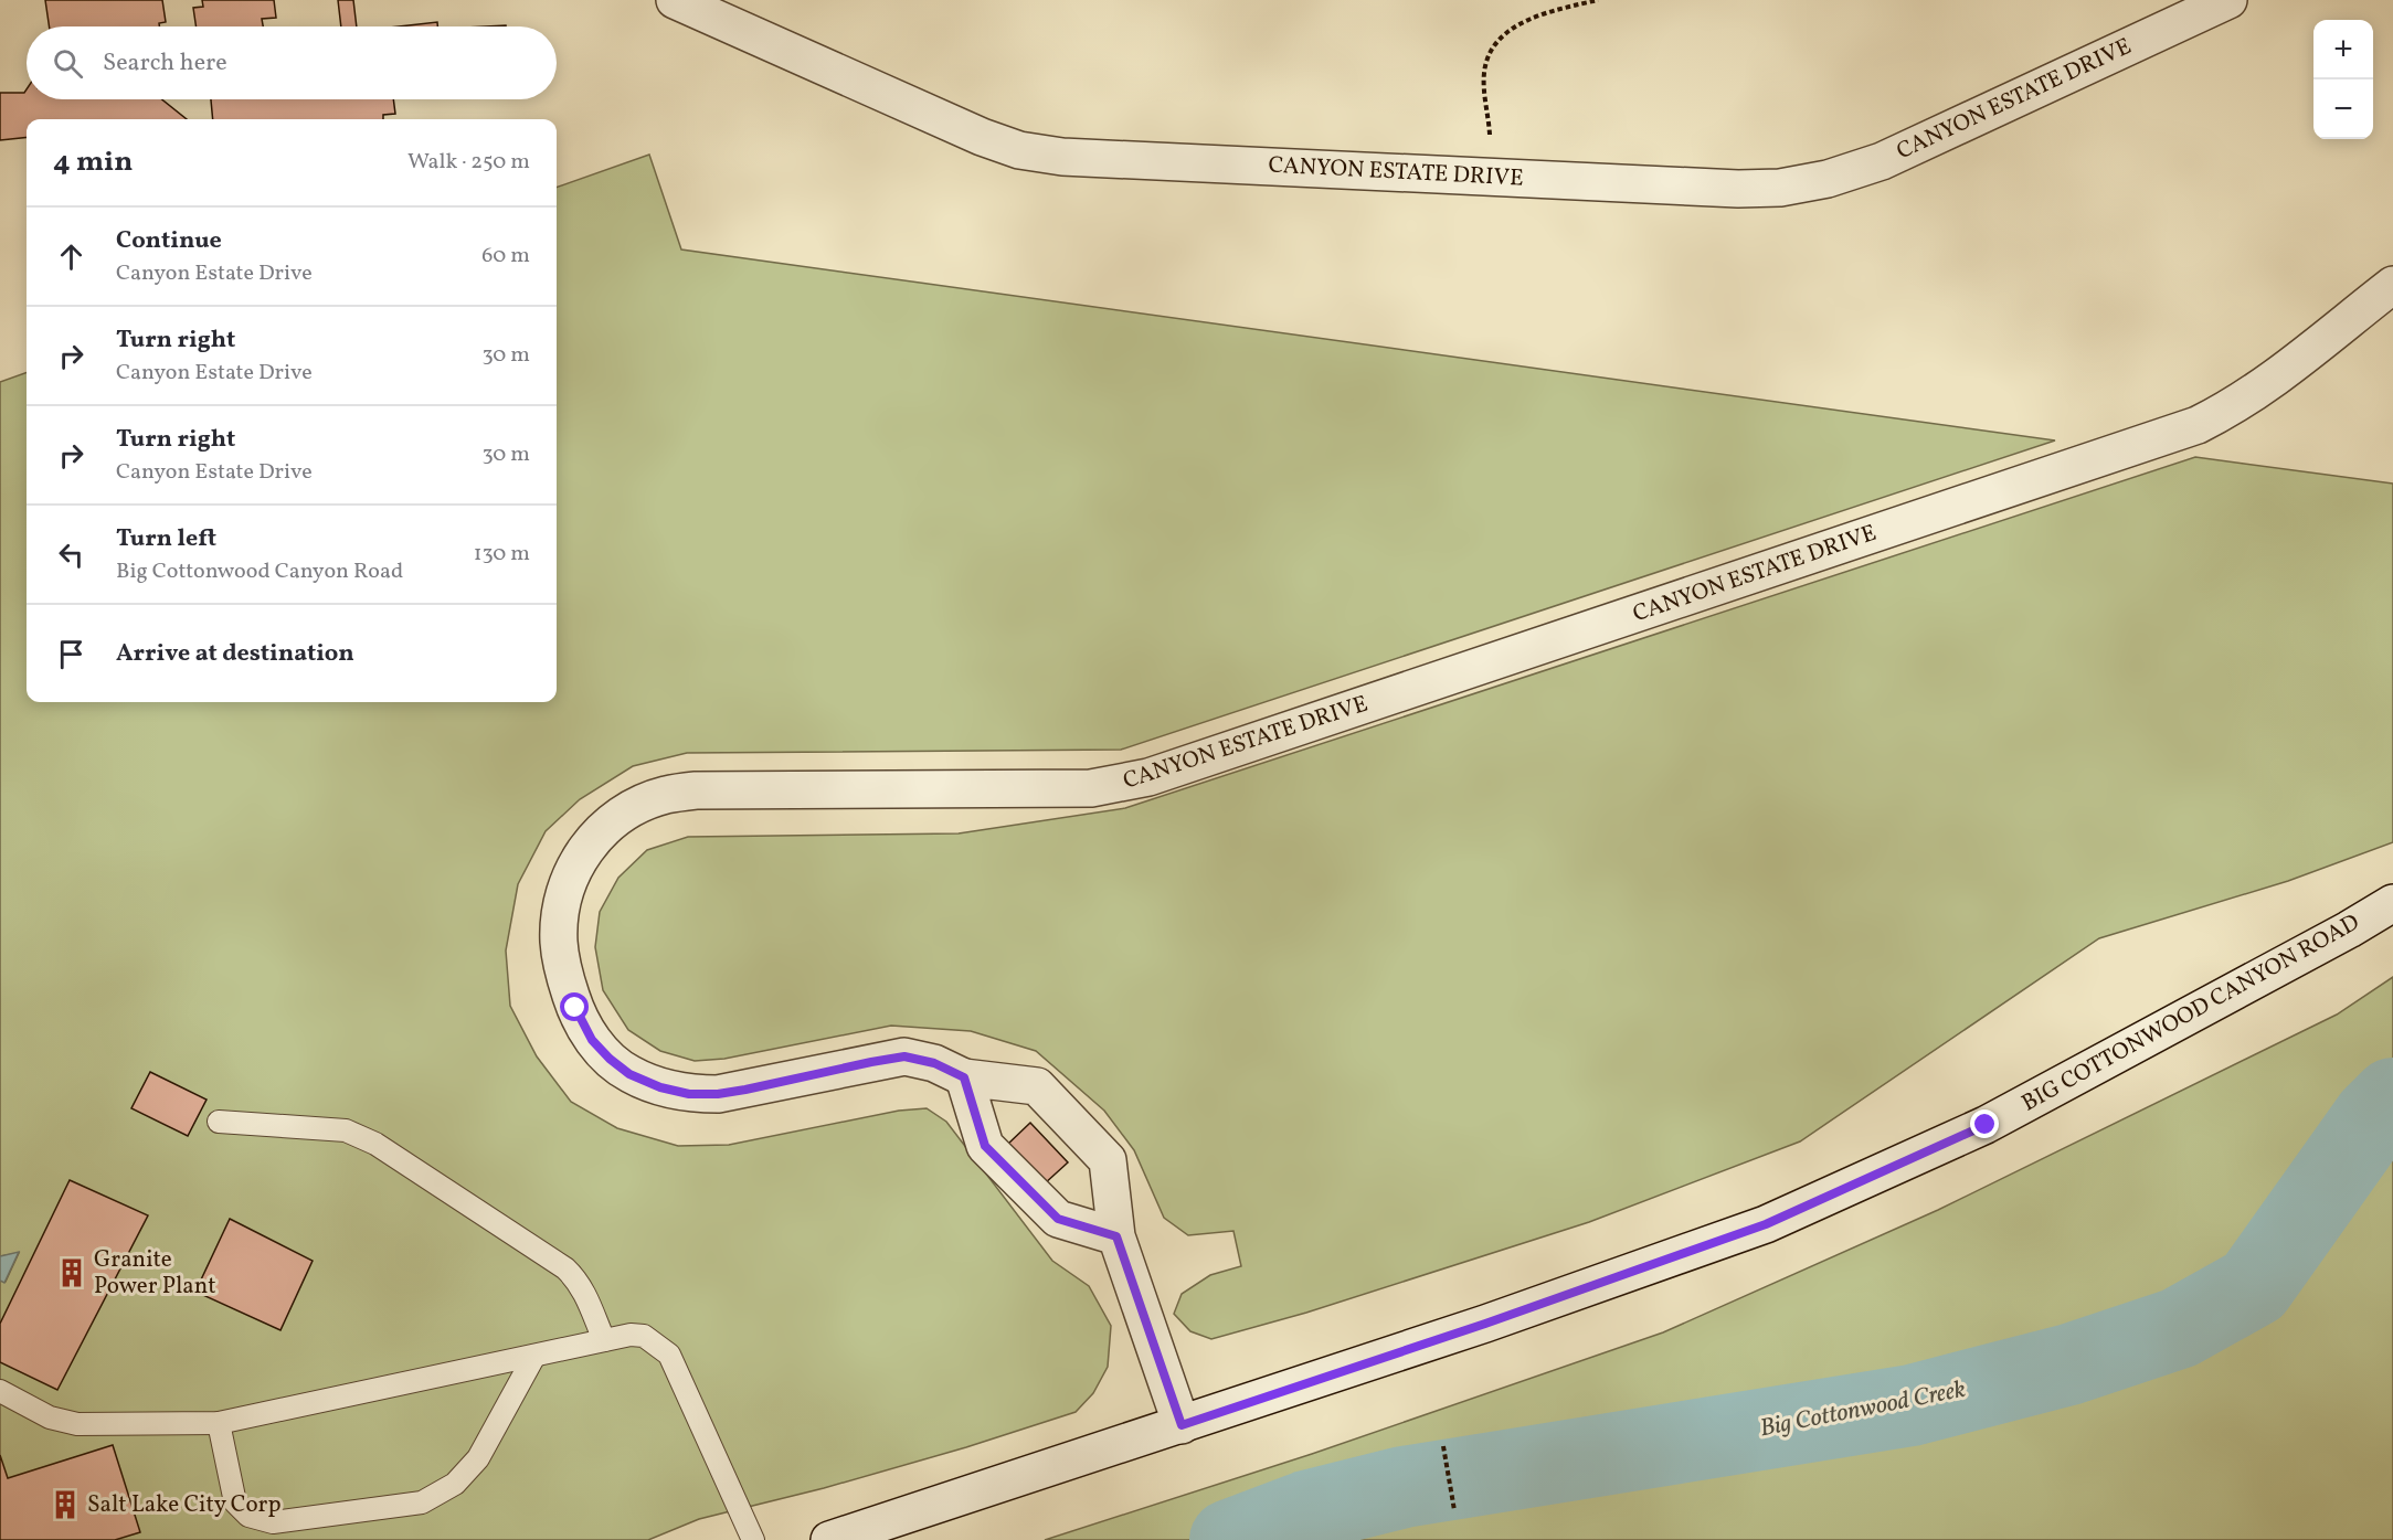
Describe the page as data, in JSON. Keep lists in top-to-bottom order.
{
  "streets": {
    "street": ["CANYON ESTATE DRIVE", "BIG COTTONWOOD CANYON ROAD"]
  },
  "crossings": [
    ["CANYON ESTATE DRIVE", "BIG COTTONWOOD CANYON ROAD"]
  ],
  "water": ["Big Cottonwood Creek"],
  "places": {
    "building": ["Granite Power Plant", "Salt Lake City Corp"]
  },
  "page": {
    "map_buttons": ["+", "−"],
    "search": "Search here",
    "heading": ["4 min", "Walk · 250 m"],
    "list": [
      ["Continue", "Canyon Estate Drive", "60 m"],
      ["Turn right", "Canyon Estate Drive", "30 m"],
      ["Turn right", "Canyon Estate Drive", "30 m"],
      ["Turn left", "Big Cottonwood Canyon Road", "130 m"],
      "Arrive at destination"
    ]
  }
}
